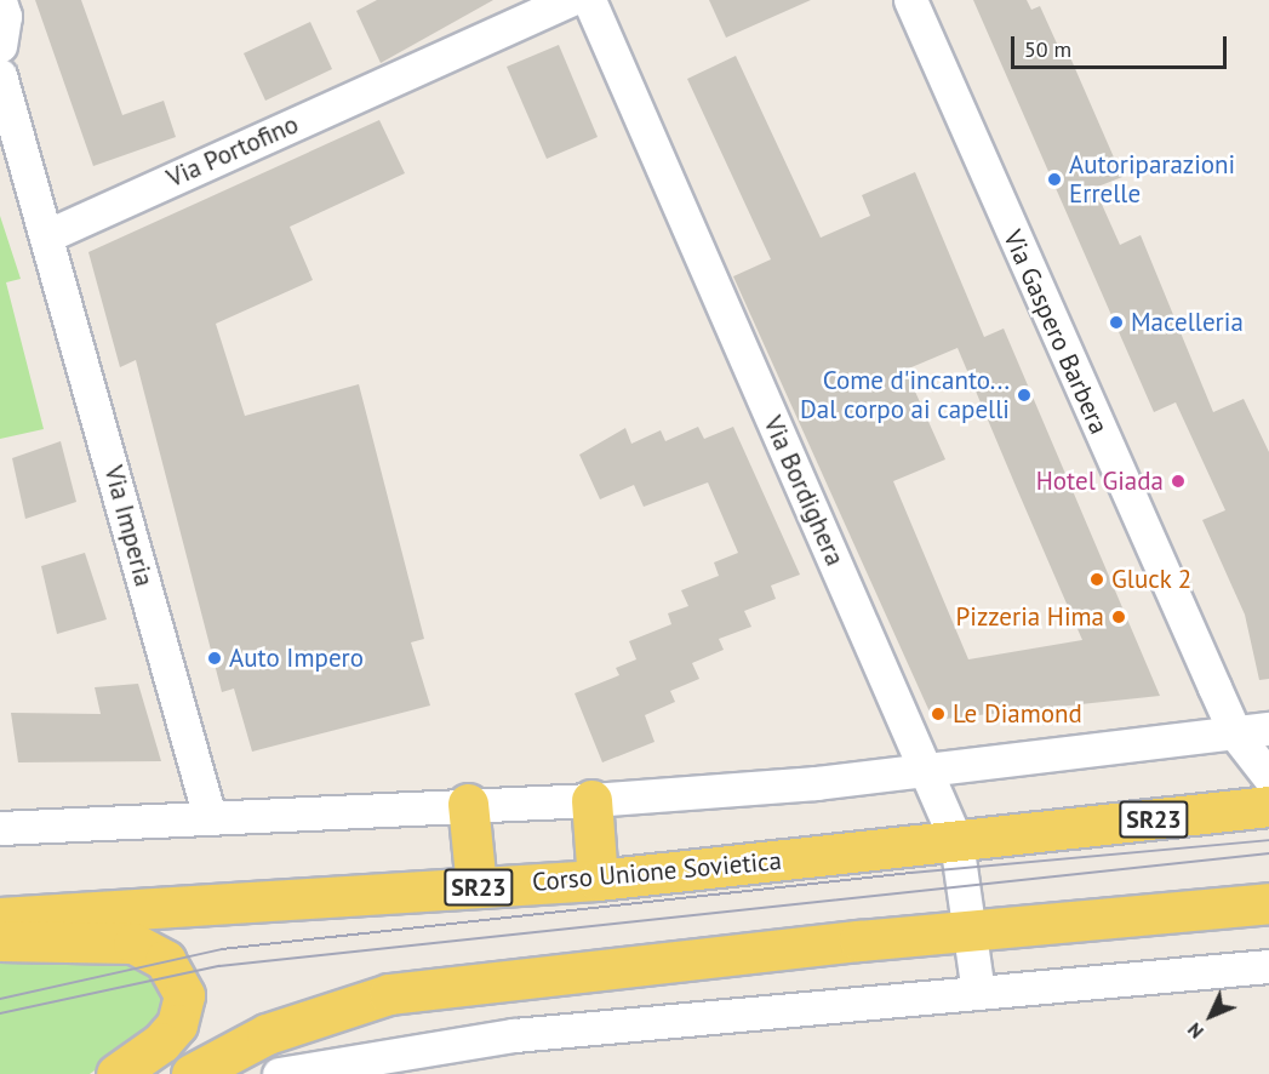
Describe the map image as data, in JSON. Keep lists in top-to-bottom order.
{
  "streets": {
    "main road": ["SR23", "Corso Unione Sovietica"],
    "street": [
      "Via Portofino",
      "Via Gaspero Barbera",
      "Via Bordighera",
      "Via Imperia"
    ]
  },
  "crossings": [
    ["Via Portofino", "Via Imperia"],
    ["Via Bordighera", "Corso Unione Sovietica"]
  ],
  "places": [
    "Autoriparazioni Errelle",
    "Macelleria",
    "Come d'incanto... Dal corpo ai capelli",
    "Hotel Giada",
    "Gluck 2",
    "Pizzeria Hima",
    "Auto Impero",
    "Le Diamond"
  ],
  "scale_bar": "50 m",
  "north": "bottom left"
}
